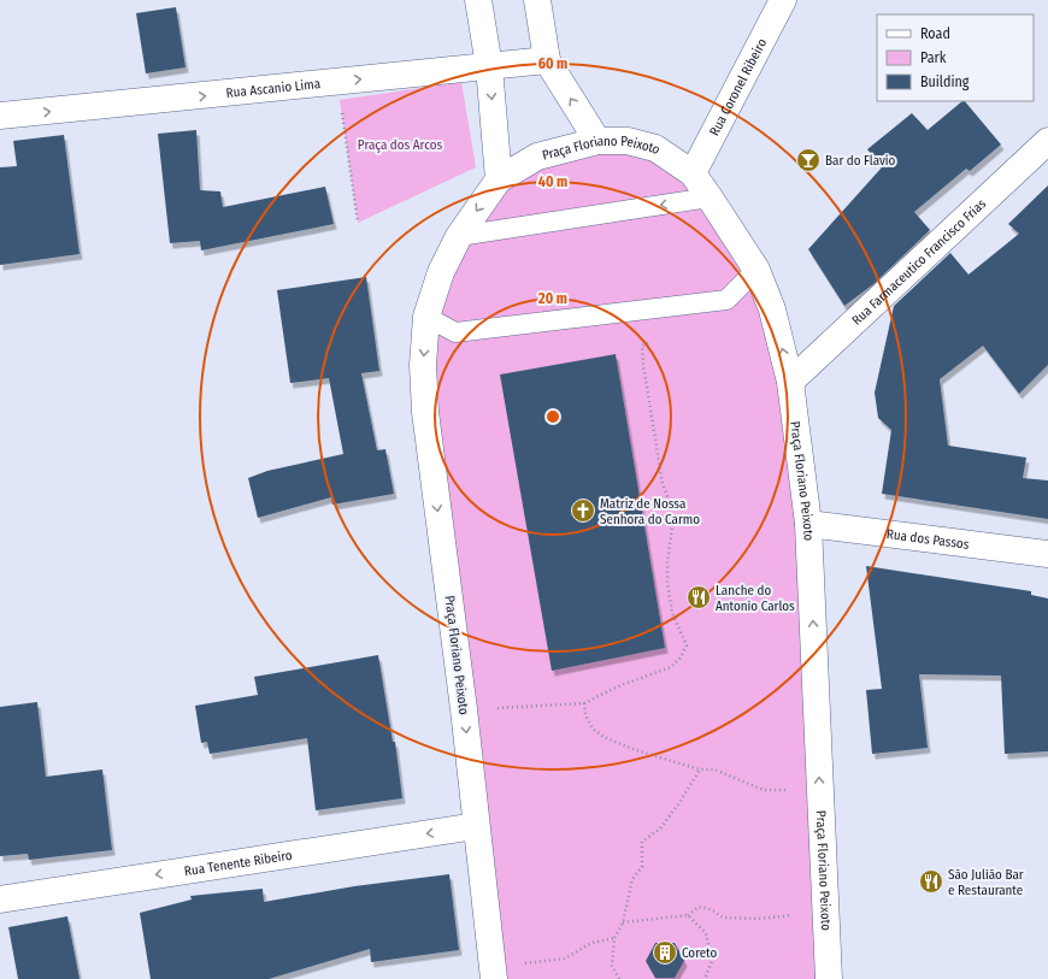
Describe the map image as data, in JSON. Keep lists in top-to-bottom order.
{
  "streets": {
    "main road": [
      "Rua Coronel Ribeiro",
      "Rua Ascanio Lima",
      "Praça Floriano Peixoto",
      "Rua Farmaceutico Francisco Frias",
      "Rua dos Passos",
      "Rua Tenente Ribeiro"
    ]
  },
  "crossings": [
    ["Rua Coronel Ribeiro", "Praça Floriano Peixoto"],
    ["Praça Floriano Peixoto", "Rua Farmaceutico Francisco Frias"],
    ["Praça Floriano Peixoto", "Rua dos Passos"],
    ["Praça Floriano Peixoto", "Rua Tenente Ribeiro"]
  ],
  "one_way": ["Rua Ascanio Lima", "Rua Tenente Ribeiro"],
  "parks": ["Praça dos Arcos"],
  "places": {
    "bar": ["Bar do Flavio"],
    "church": ["Matriz de Nossa Senhora do Carmo"],
    "restaurant": ["Lanche do Antonio Carlos", "São Julião Bar e Restaurante"],
    "building": ["Coreto"]
  },
  "legend": ["Road", "Park", "Building"],
  "rings": ["60 m", "40 m", "20 m"]
}
